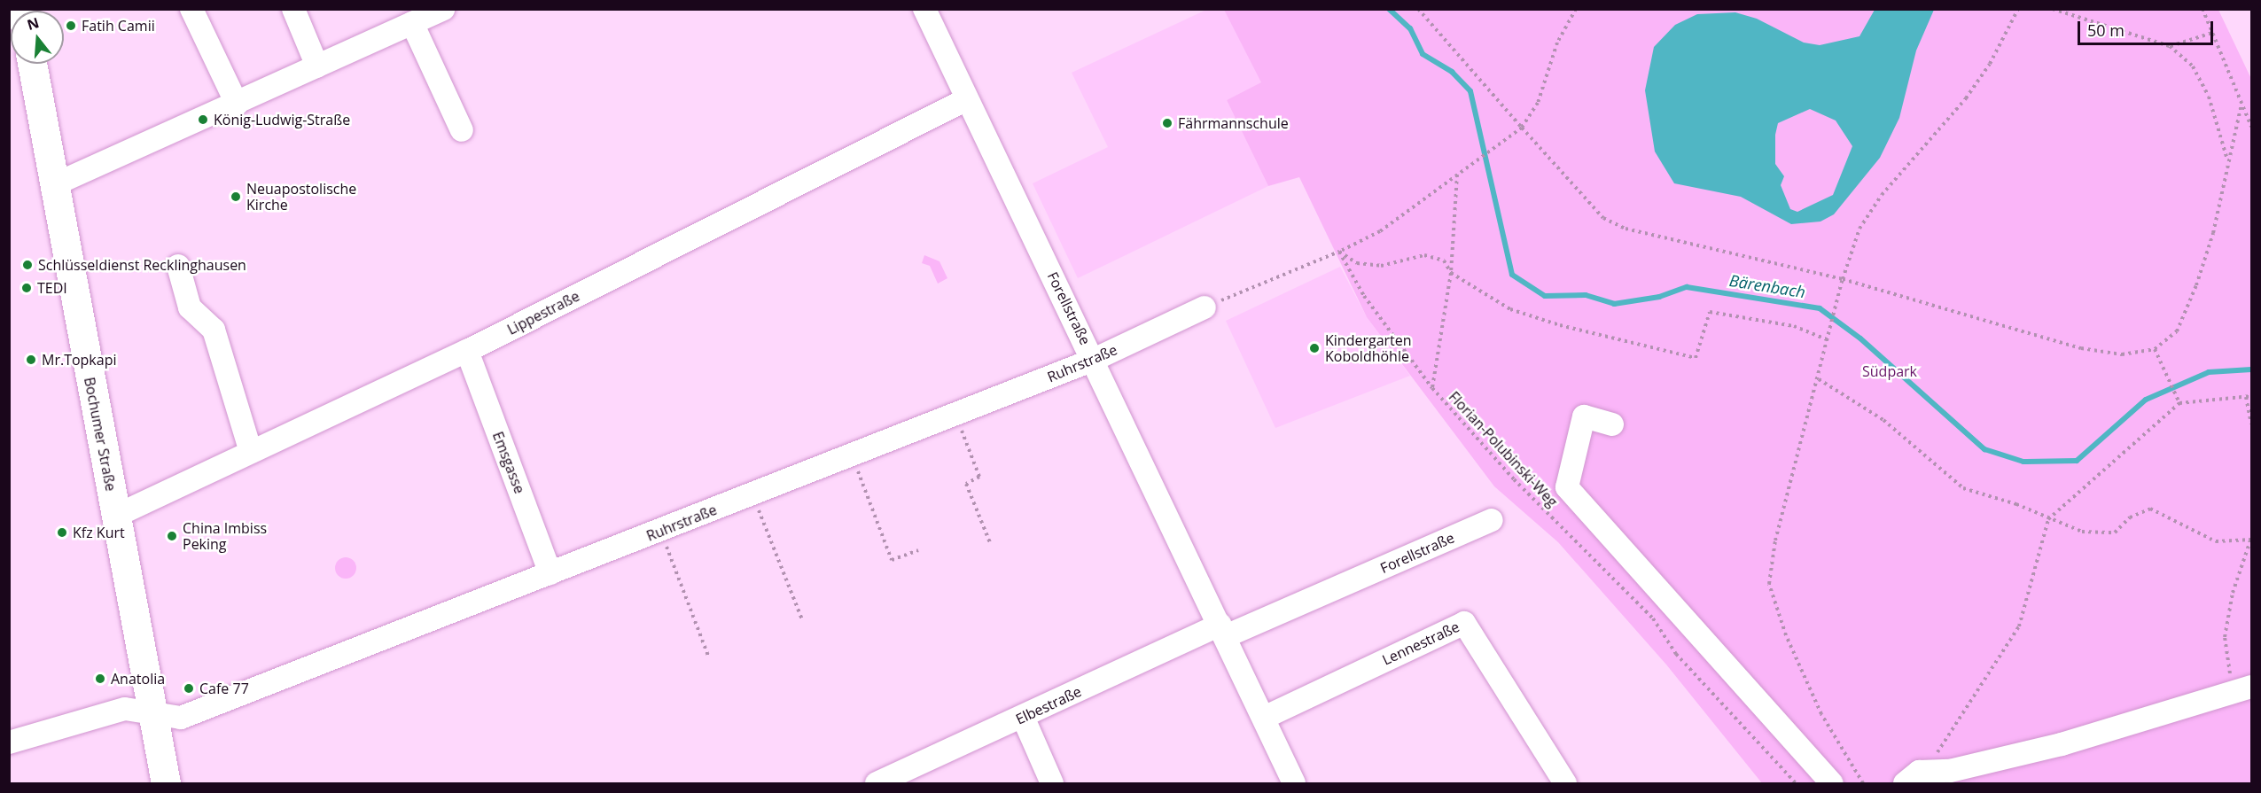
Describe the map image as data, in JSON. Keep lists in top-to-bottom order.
{
  "streets": {
    "main road": ["Bochumer Straße"],
    "street": [
      "Forellstraße",
      "Lippestraße",
      "Ruhrstraße",
      "Emsgasse",
      "Lennestraße",
      "Elbestraße"
    ],
    "path": ["Florian-Polubinski-Weg"]
  },
  "crossings": [
    ["Forellstraße", "Lippestraße"],
    ["Forellstraße", "Ruhrstraße"],
    ["Forellstraße", "Lennestraße"],
    ["Forellstraße", "Elbestraße"],
    ["Lippestraße", "Bochumer Straße"],
    ["Lippestraße", "Emsgasse"],
    ["Ruhrstraße", "Bochumer Straße"],
    ["Ruhrstraße", "Emsgasse"]
  ],
  "water": ["Bärenbach"],
  "parks": ["Südpark"],
  "places": [
    "Fatih Camii",
    "König-Ludwig-Straße",
    "Fährmannschule",
    "Neuapostolische Kirche",
    "Schlüsseldienst Recklinghausen",
    "TEDI",
    "Kindergarten Koboldhöhle",
    "Mr.Topkapi",
    "Kfz Kurt",
    "China Imbiss Peking",
    "Anatolia",
    "Cafe 77"
  ],
  "scale_bar": "50 m",
  "north": "top"
}
